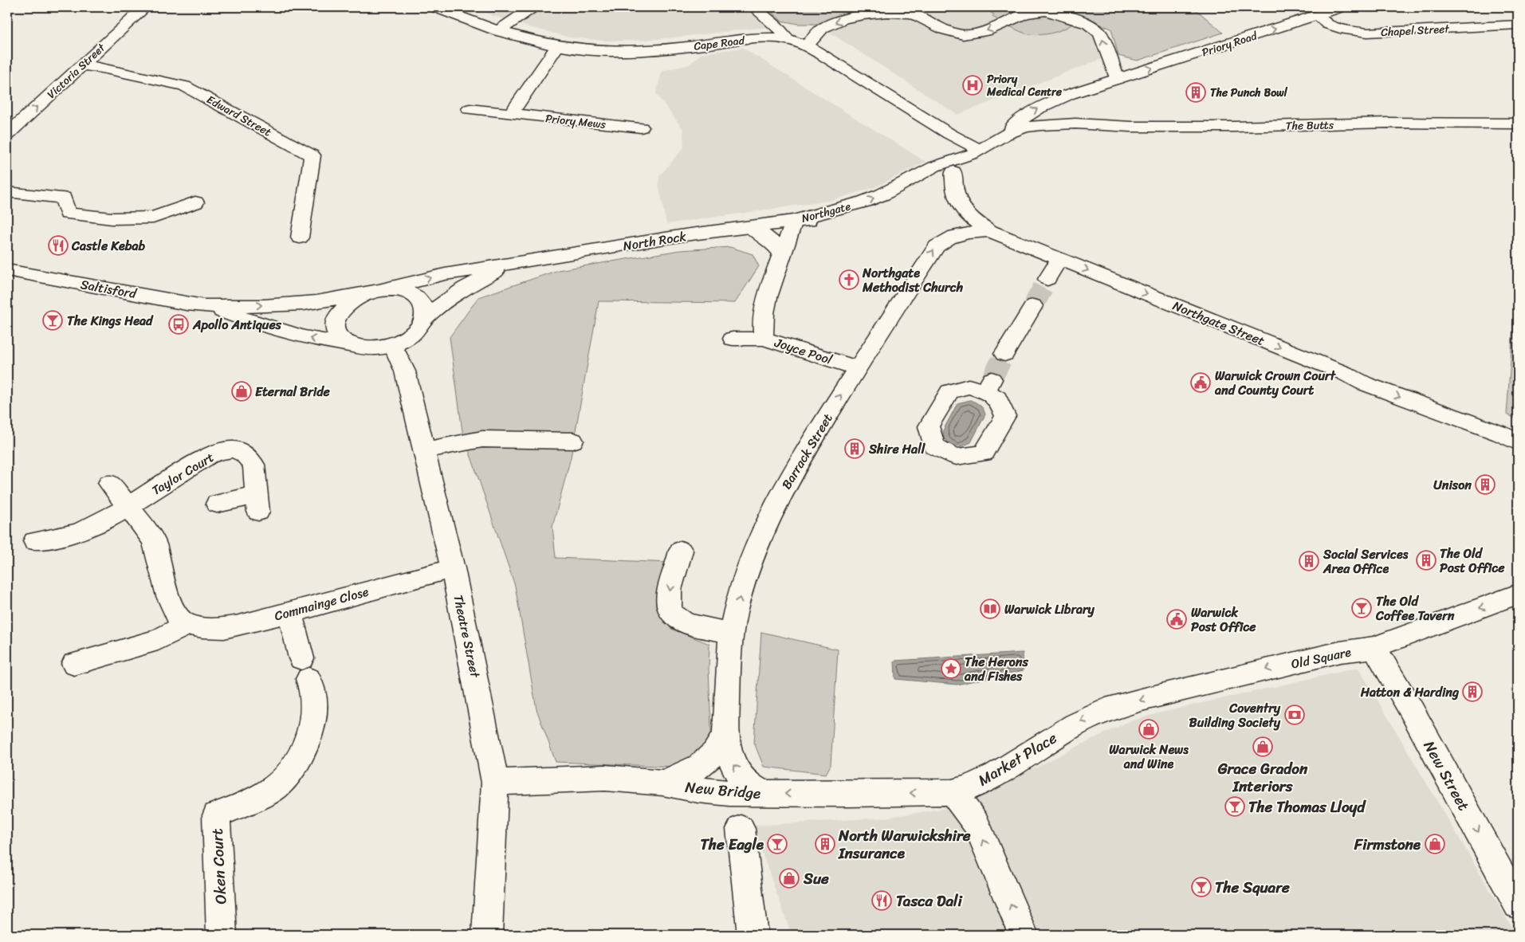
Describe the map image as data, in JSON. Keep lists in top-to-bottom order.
{
  "streets": {
    "street": [
      "Chapel Street",
      "Cape Road",
      "Priory Road",
      "Victoria Street",
      "Edward Street",
      "Priory Mews",
      "The Butts",
      "Northgate",
      "North Rock",
      "Saltisford",
      "Northgate Street",
      "Joyce Pool",
      "Barrack Street",
      "Taylor Court",
      "Commainge Close",
      "Theatre Street",
      "Old Square",
      "Market Place",
      "New Street",
      "New Bridge",
      "Oken Court"
    ]
  },
  "crossings": [
    ["Chapel Street", "Priory Road"],
    ["Cape Road", "Northgate"],
    ["Priory Road", "Northgate"],
    ["Victoria Street", "Edward Street"],
    ["The Butts", "Northgate"],
    ["Northgate", "North Rock"],
    ["Northgate", "Northgate Street"],
    ["Northgate", "Joyce Pool"],
    ["North Rock", "Joyce Pool"],
    ["North Rock", "Theatre Street"],
    ["Northgate Street", "Barrack Street"],
    ["Joyce Pool", "Barrack Street"],
    ["Barrack Street", "New Bridge"],
    ["Commainge Close", "Theatre Street"],
    ["Commainge Close", "Oken Court"],
    ["Theatre Street", "New Bridge"],
    ["Old Square", "Market Place"],
    ["Old Square", "New Street"],
    ["Market Place", "New Bridge"]
  ],
  "one_way": [
    "Priory Road",
    "Victoria Street",
    "Northgate Street",
    "Barrack Street",
    "Old Square",
    "Market Place",
    "New Street",
    "New Bridge"
  ],
  "places": {
    "hospital": ["Priory Medical Centre"],
    "building": [
      "The Punch Bowl",
      "Shire Hall",
      "Unison",
      "The Old Post Office",
      "Social Services Area Office",
      "Hatton & Harding",
      "North Warwickshire Insurance"
    ],
    "restaurant": ["Castle Kebab", "Tasca Dali"],
    "church": ["Northgate Methodist Church"],
    "bar": [
      "The Kings Head",
      "The Old Coffee Tavern",
      "The Thomas Lloyd",
      "The Eagle",
      "The Square"
    ],
    "bus stop": ["Apollo Antiques"],
    "public building": ["Warwick Crown Court and County Court", "Warwick Post Office"],
    "shop": [
      "Eternal Bride",
      "Warwick News and Wine",
      "Grace Gradon Interiors",
      "Firmstone",
      "Sue"
    ],
    "library": ["Warwick Library"],
    "place": ["The Herons and Fishes"],
    "bank": ["Coventry Building Society"]
  }
}
